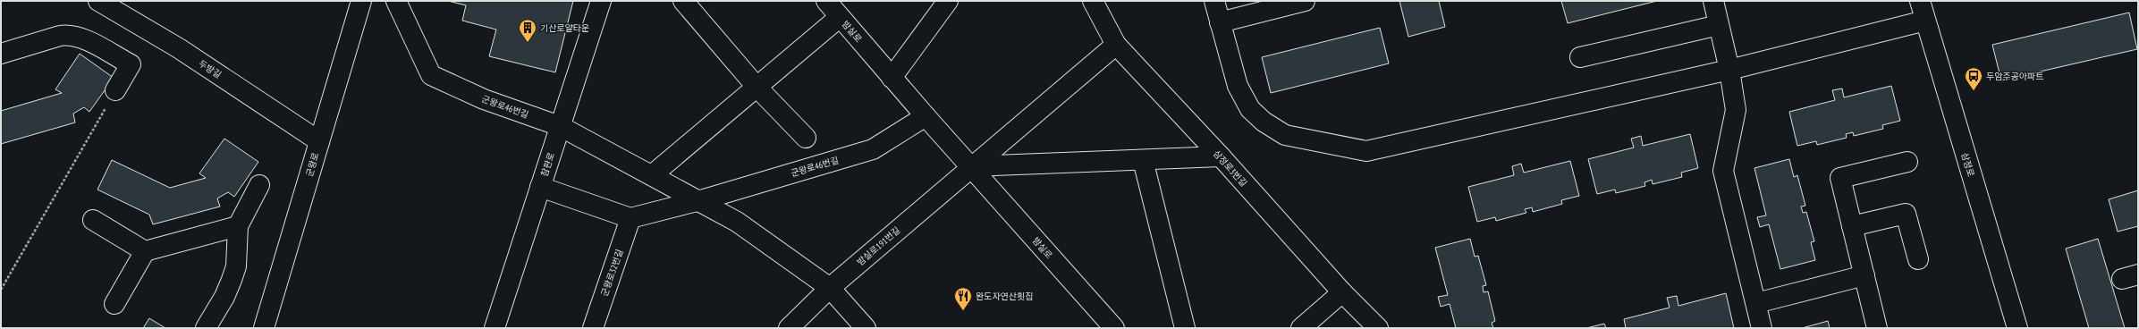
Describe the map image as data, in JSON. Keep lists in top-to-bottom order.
{
  "streets": {
    "street": [
      "밤실로",
      "두방길",
      "군왕로46번길",
      "군왕로",
      "참판로",
      "삼정로",
      "삼정로3번길",
      "밤실로191번길",
      "군왕로32번길"
    ]
  },
  "crossings": [
    ["밤실로", "군왕로46번길"],
    ["밤실로", "밤실로191번길"],
    ["두방길", "군왕로"],
    ["군왕로46번길", "참판로"],
    ["군왕로46번길", "밤실로191번길"]
  ],
  "places": {
    "building": ["기산로얄타운"],
    "bus stop": ["두암주공아파트"],
    "restaurant": ["완도자연산횟집"]
  }
}
